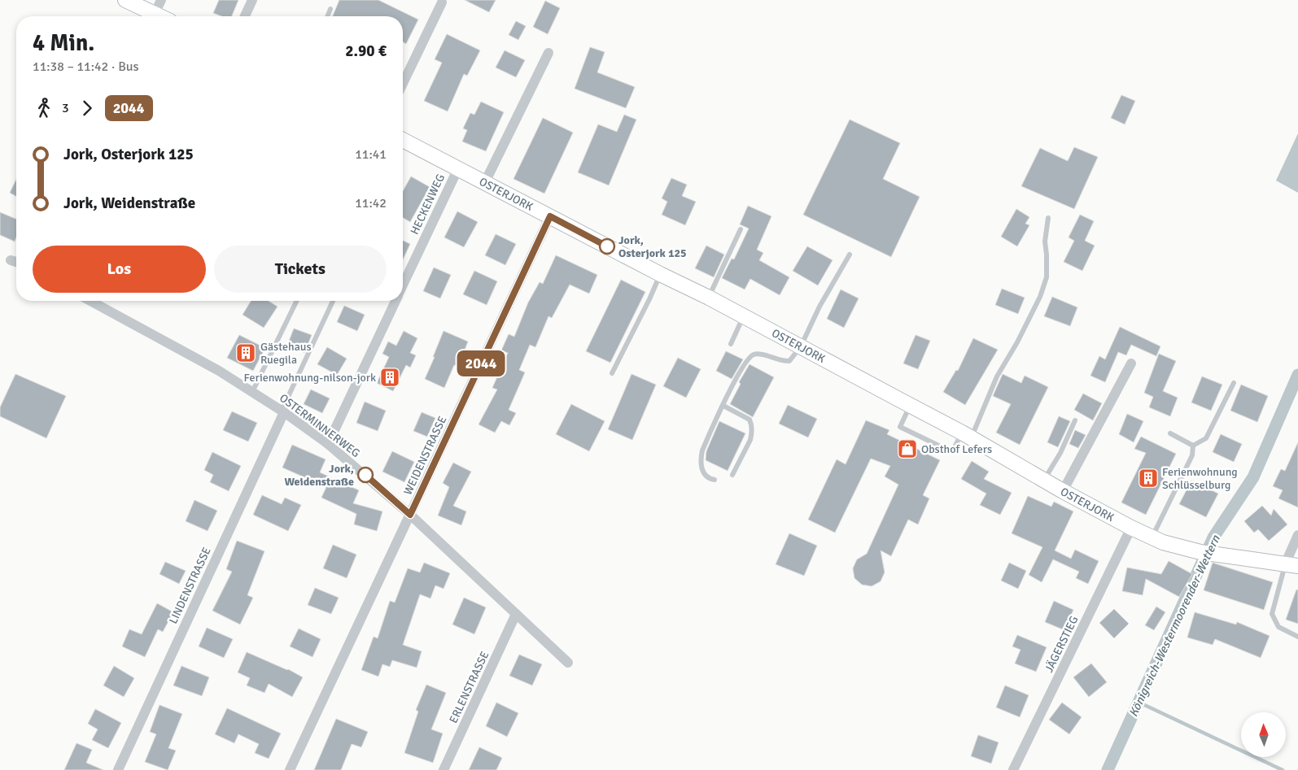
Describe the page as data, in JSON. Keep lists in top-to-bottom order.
{
  "streets": {
    "main road": ["OSTERJORK"],
    "street": [
      "HECKENWEG",
      "OSTERMINNERWEG",
      "WEIDENSTRASSE",
      "LINDENSTRASSE",
      "JÄGERSTIEG",
      "ERLENSTRASSE"
    ]
  },
  "crossings": [
    ["OSTERJORK", "HECKENWEG"],
    ["OSTERJORK", "WEIDENSTRASSE"],
    ["OSTERJORK", "JÄGERSTIEG"],
    ["HECKENWEG", "OSTERMINNERWEG"],
    ["OSTERMINNERWEG", "WEIDENSTRASSE"],
    ["OSTERMINNERWEG", "LINDENSTRASSE"],
    ["OSTERMINNERWEG", "ERLENSTRASSE"]
  ],
  "water": ["Königreich-Westermoorender-Wettern"],
  "places": {
    "other": ["Jork, Osterjork 125", "Jork, Weidenstraße"],
    "building": ["Gästehaus Ruegila", "Ferienwohnung-nilson-jork", "Ferienwohnung Schlüsselburg"],
    "shop": ["Obsthof Lefers"]
  },
  "lines": ["bus line 2044"],
  "north": "top",
  "page": {
    "on_map": "2044",
    "heading": ["4 Min.", "11:38 – 11:42 · Bus", "2.90 €"],
    "legs": ["3", "2044"],
    "list": [
      {
        "name": "Jork, Osterjork 125",
        "value": "11:41"
      },
      {
        "name": "Jork, Weidenstraße",
        "value": "11:42"
      }
    ],
    "buttons": ["Los", "Tickets"]
  }
}
